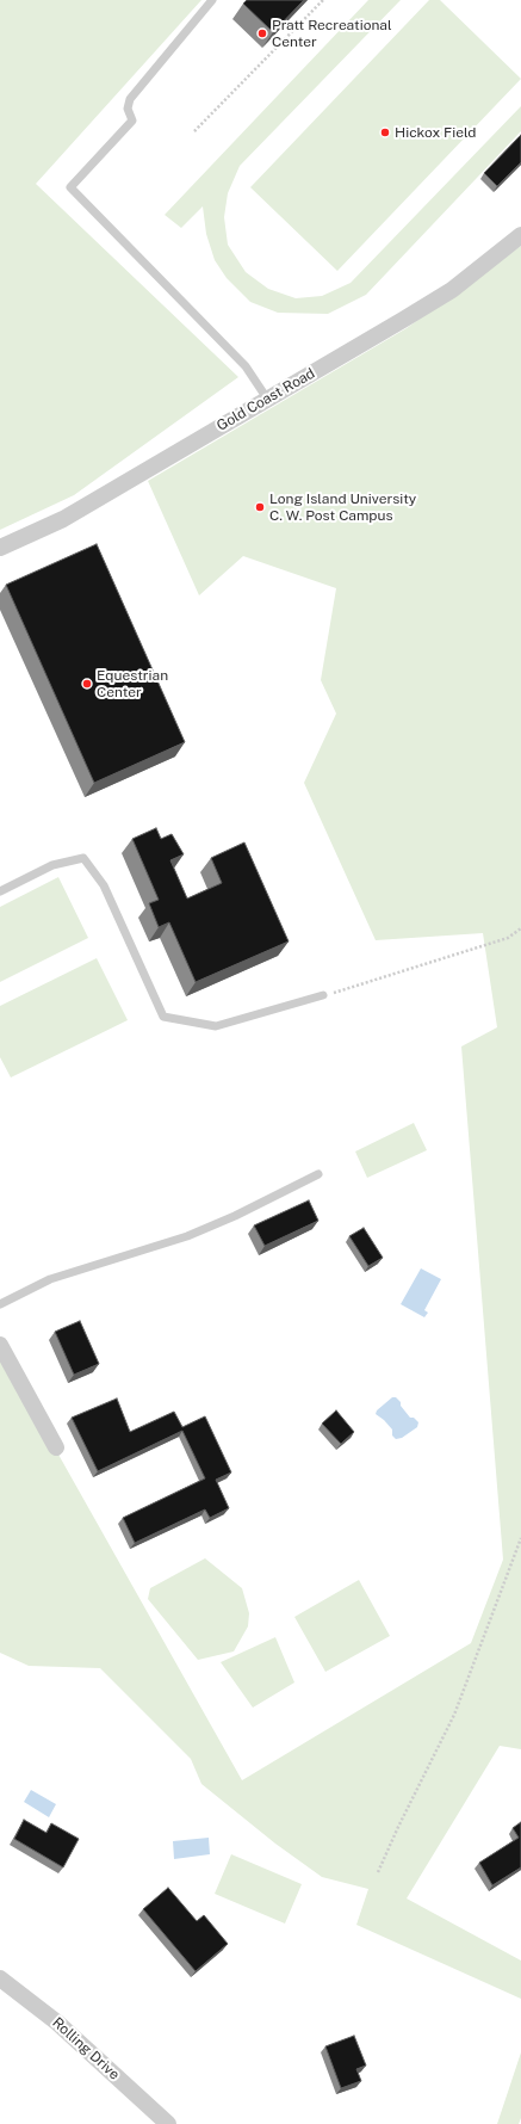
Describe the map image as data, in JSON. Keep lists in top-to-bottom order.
{
  "streets": {
    "street": ["Gold Coast Road", "Rolling Drive"]
  },
  "places": [
    "Pratt Recreational Center",
    "Hickox Field",
    "Long Island University C. W. Post Campus",
    "Equestrian Center"
  ]
}
